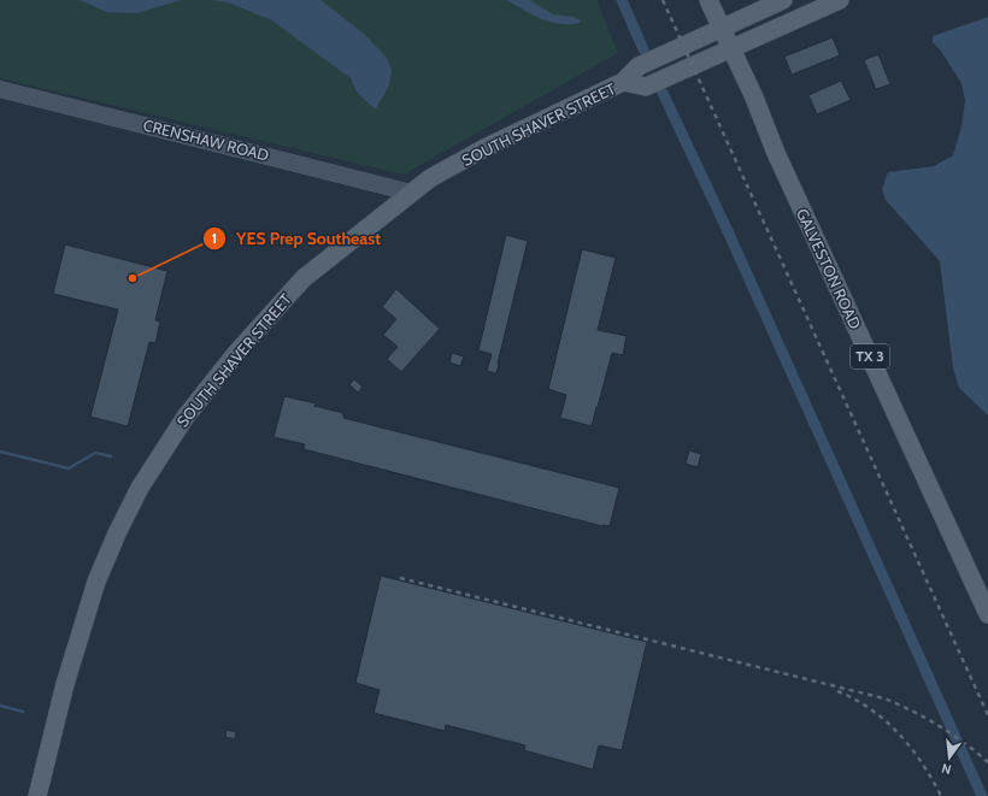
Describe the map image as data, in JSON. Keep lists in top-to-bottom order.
{
  "streets": {
    "main road": [
      "SOUTH SHAVER STREET",
      "CRENSHAW ROAD",
      "GALVESTON ROAD",
      "TX 3"
    ]
  },
  "crossings": [
    ["SOUTH SHAVER STREET", "CRENSHAW ROAD"],
    ["SOUTH SHAVER STREET", "GALVESTON ROAD"]
  ],
  "places": ["YES Prep Southeast"],
  "north": "bottom"
}
